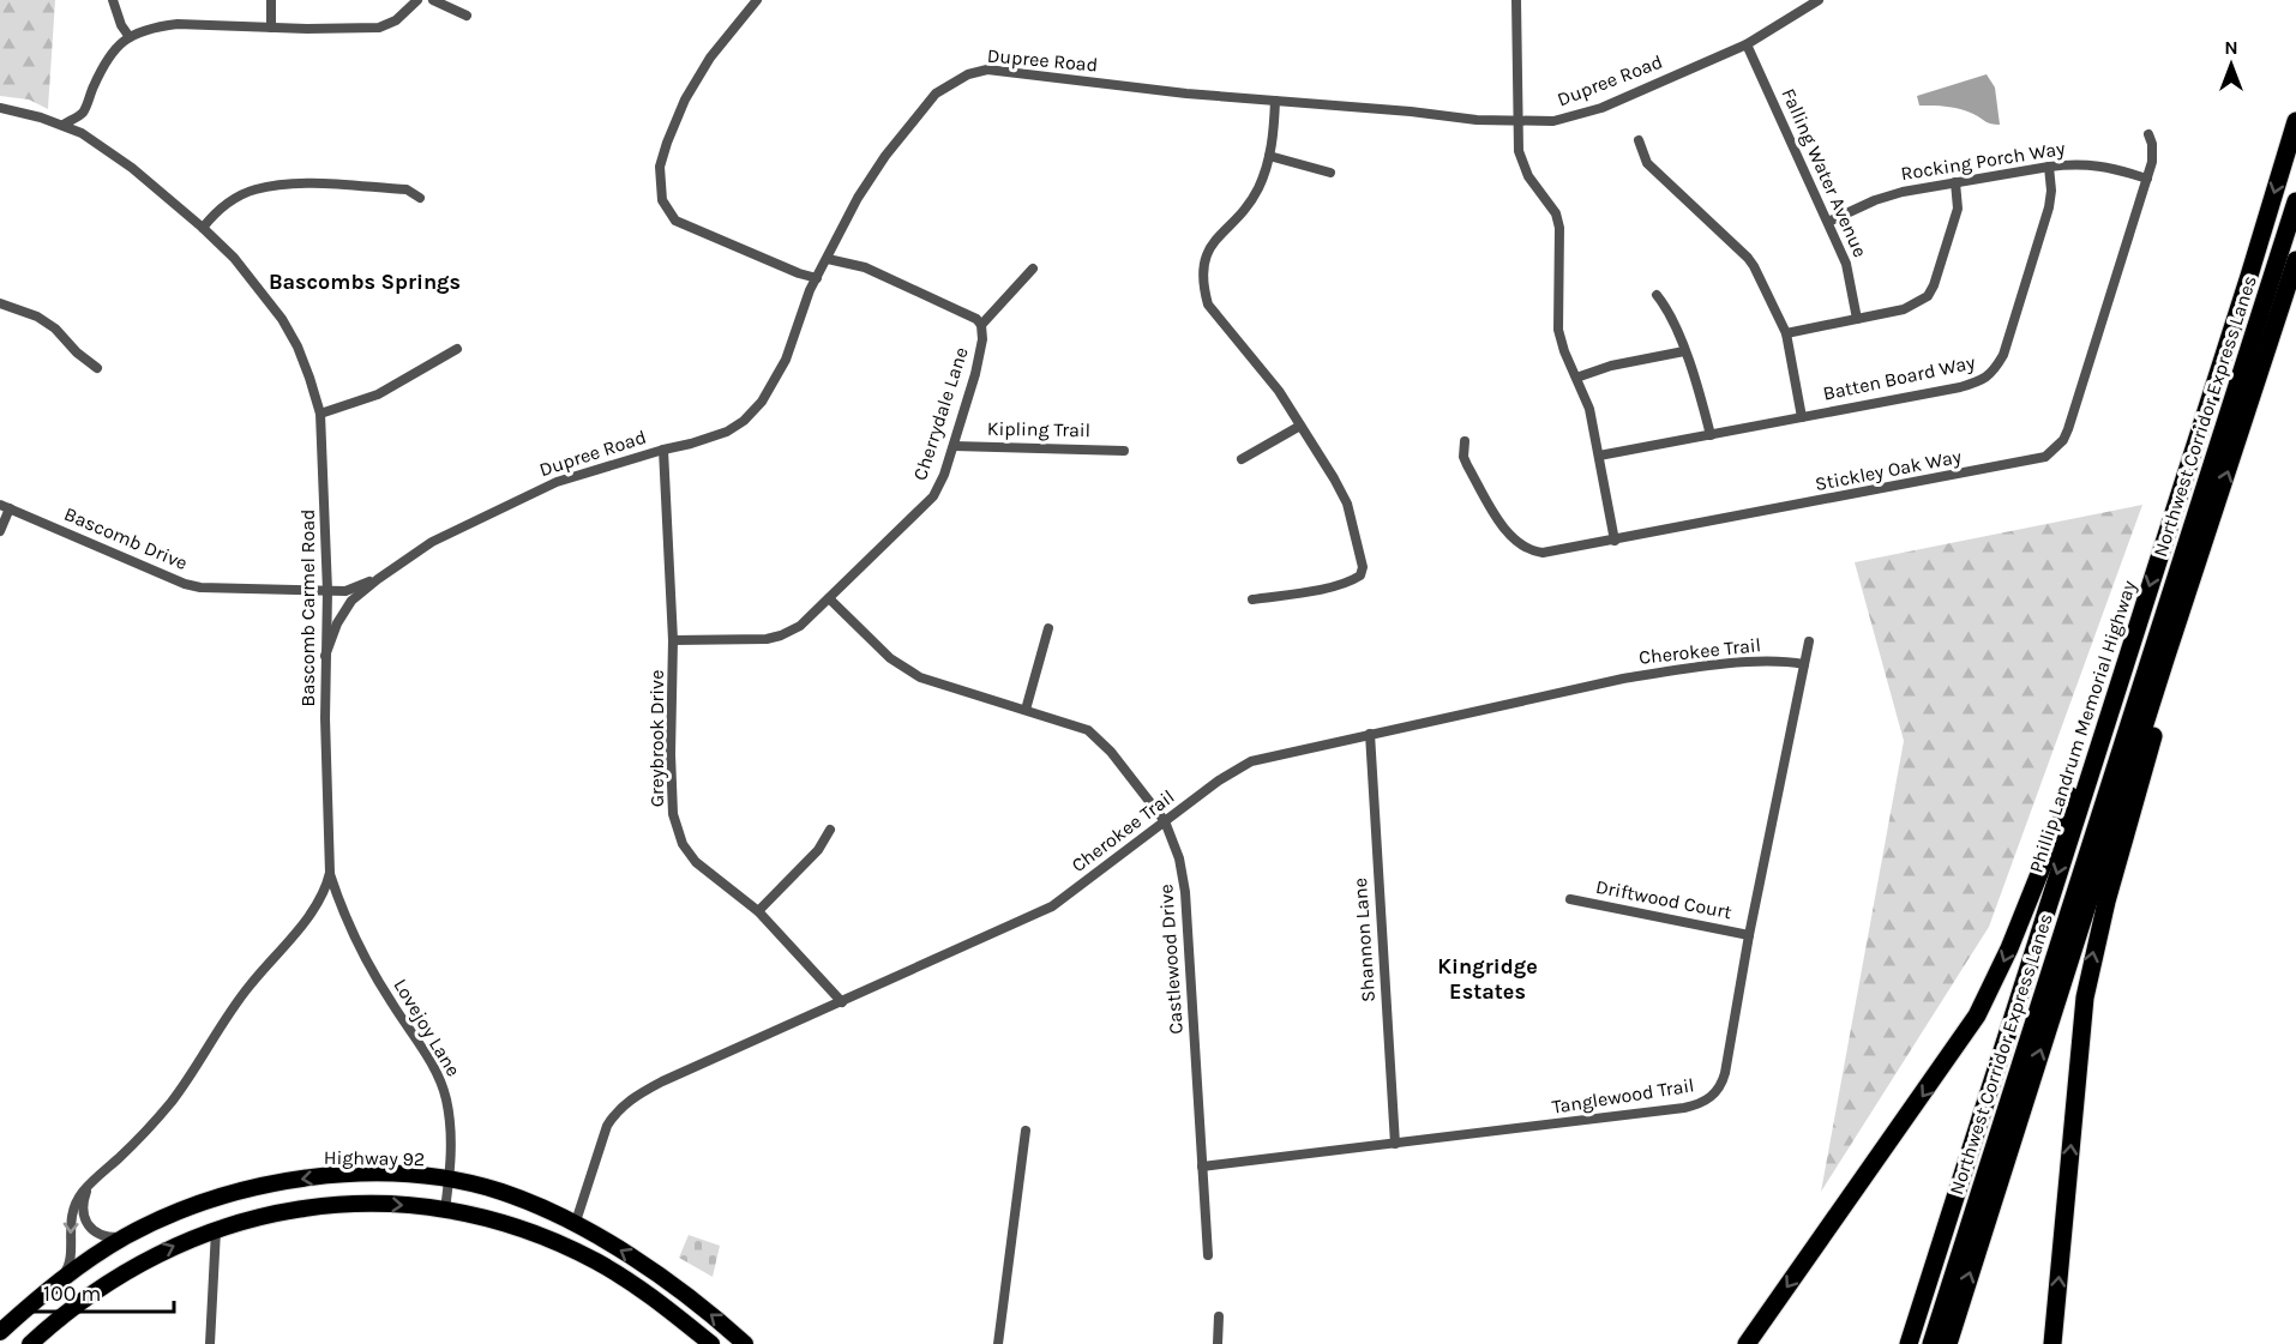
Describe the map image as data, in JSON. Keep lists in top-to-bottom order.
{
  "streets": {
    "highway": ["Northwest Corridor Express Lanes", "Phillip Landrum Memorial Highway"],
    "main road": ["Highway 92"],
    "street": [
      "Dupree Road",
      "Rocking Porch Way",
      "Falling Water Avenue",
      "Batten Board Way",
      "Cherrydale Lane",
      "Kipling Trail",
      "Stickley Oak Way",
      "Bascomb Drive",
      "Bascomb Carmel Road",
      "Cherokee Trail",
      "Greybrook Drive",
      "Driftwood Court",
      "Shannon Lane",
      "Castlewood Drive",
      "Lovejoy Lane",
      "Tanglewood Trail"
    ]
  },
  "crossings": [
    ["Dupree Road", "Falling Water Avenue"],
    ["Dupree Road", "Cherrydale Lane"],
    ["Dupree Road", "Bascomb Drive"],
    ["Dupree Road", "Bascomb Carmel Road"],
    ["Dupree Road", "Greybrook Drive"],
    ["Rocking Porch Way", "Falling Water Avenue"],
    ["Rocking Porch Way", "Batten Board Way"],
    ["Rocking Porch Way", "Stickley Oak Way"],
    ["Cherrydale Lane", "Kipling Trail"],
    ["Cherrydale Lane", "Greybrook Drive"],
    ["Cherrydale Lane", "Castlewood Drive"],
    ["Bascomb Drive", "Bascomb Carmel Road"],
    ["Bascomb Carmel Road", "Lovejoy Lane"],
    ["Bascomb Carmel Road", "Highway 92"],
    ["Cherokee Trail", "Greybrook Drive"],
    ["Cherokee Trail", "Shannon Lane"],
    ["Cherokee Trail", "Castlewood Drive"],
    ["Cherokee Trail", "Tanglewood Trail"],
    ["Cherokee Trail", "Highway 92"],
    ["Driftwood Court", "Tanglewood Trail"],
    ["Shannon Lane", "Tanglewood Trail"],
    ["Castlewood Drive", "Tanglewood Trail"],
    ["Lovejoy Lane", "Highway 92"]
  ],
  "districts": ["Bascombs Springs", "Kingridge Estates"],
  "scale_bar": "100 m",
  "north": "top"
}
